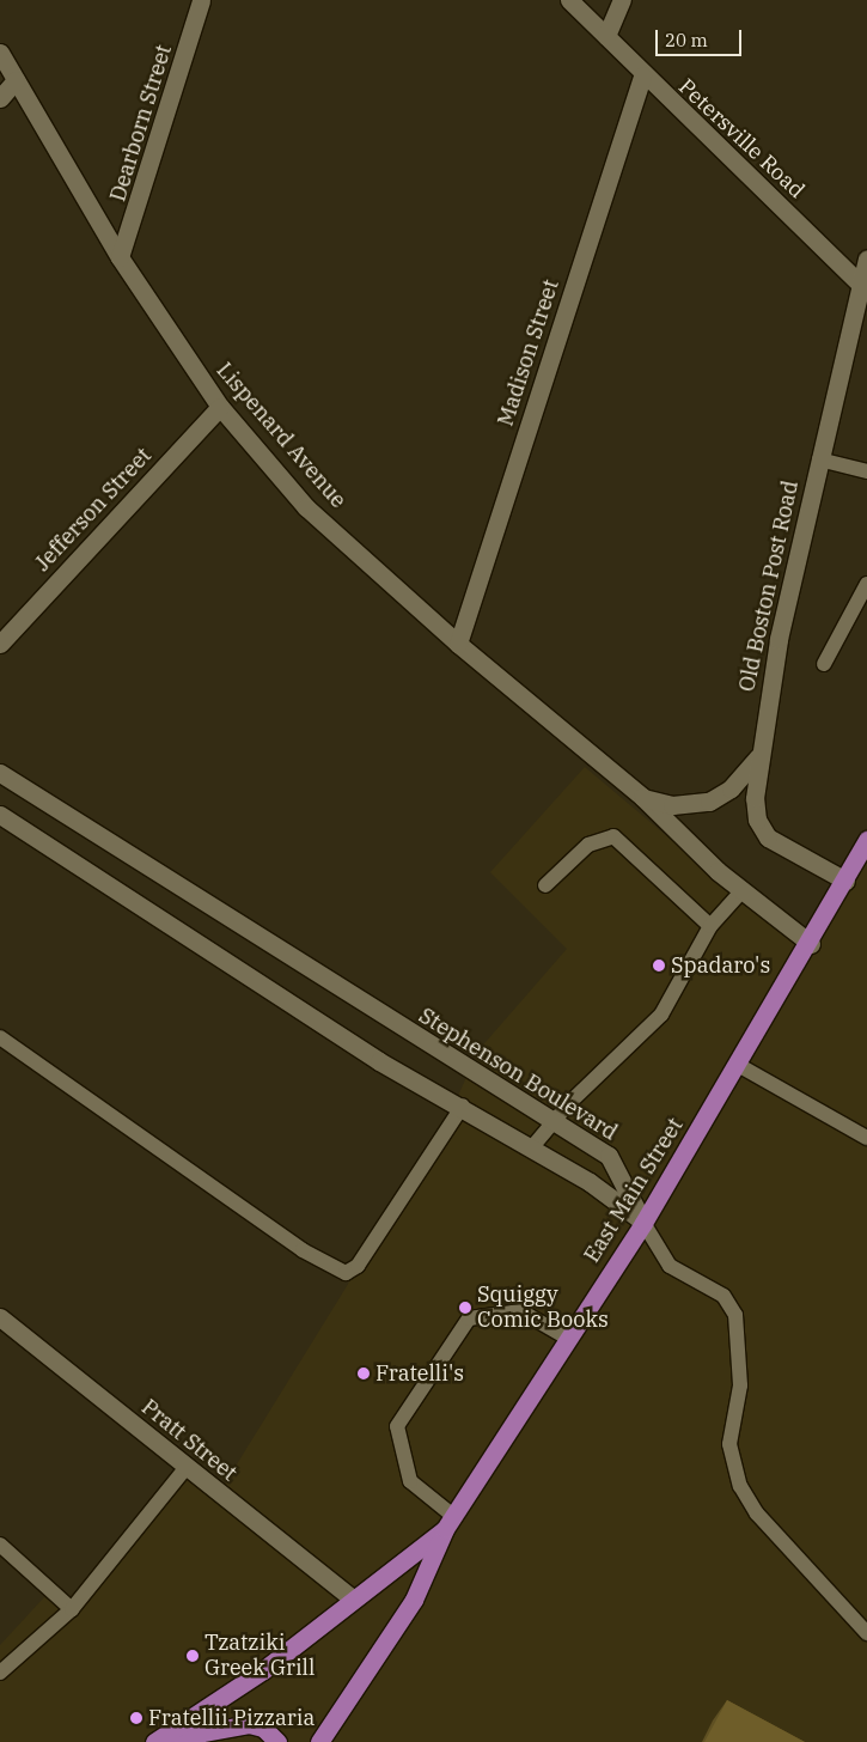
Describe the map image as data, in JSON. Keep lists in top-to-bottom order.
{
  "streets": {
    "main road": ["East Main Street"],
    "street": [
      "Dearborn Street",
      "Petersville Road",
      "Madison Street",
      "Lispenard Avenue",
      "Jefferson Street",
      "Old Boston Post Road",
      "Stephenson Boulevard",
      "Pratt Street"
    ]
  },
  "crossings": [
    ["Dearborn Street", "Lispenard Avenue"],
    ["Petersville Road", "Madison Street"],
    ["Petersville Road", "Old Boston Post Road"],
    ["Madison Street", "Lispenard Avenue"],
    ["Lispenard Avenue", "Jefferson Street"],
    ["Lispenard Avenue", "Old Boston Post Road"],
    ["Lispenard Avenue", "East Main Street"],
    ["Old Boston Post Road", "East Main Street"],
    ["Stephenson Boulevard", "East Main Street"]
  ],
  "places": [
    "Spadaro's",
    "Squiggy Comic Books",
    "Fratelli's",
    "Tzatziki Greek Grill",
    "Fratellii Pizzaria"
  ],
  "scale_bar": "20 m"
}
